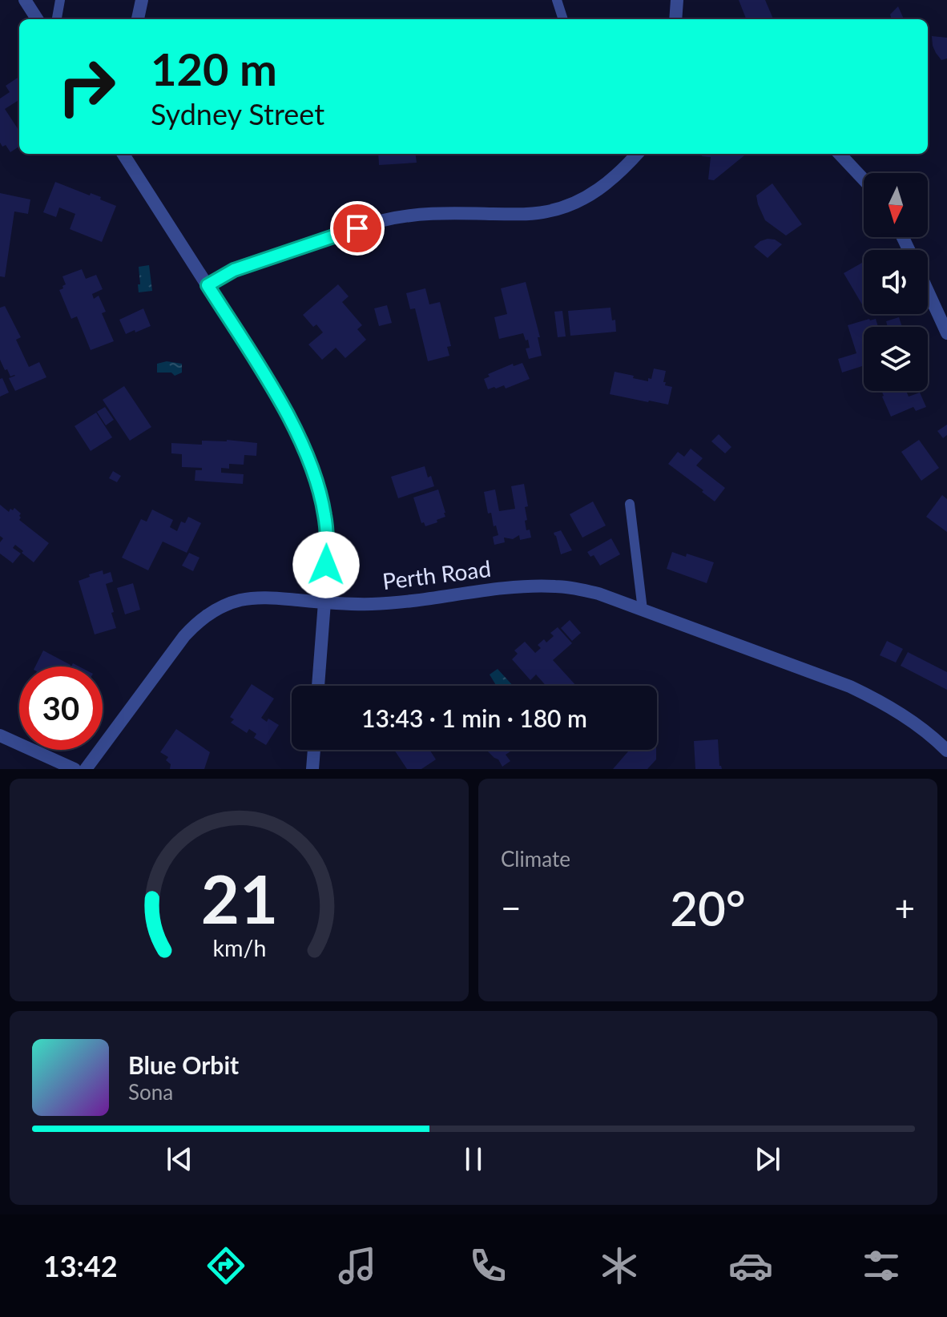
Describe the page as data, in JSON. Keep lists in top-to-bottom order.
{
  "streets": {
    "street": ["Perth Road"]
  },
  "north": "bottom",
  "page": {
    "turn": ["120 m", "Sydney Street"],
    "limit": "30",
    "trip": "13:43 · 1 min · 180 m",
    "tile": "Climate",
    "heat": ["−", "20°", "+"],
    "song": ["Blue Orbit", "Sona"],
    "tabs": "13:42",
    "gauge": ["21", "km/h"]
  }
}
